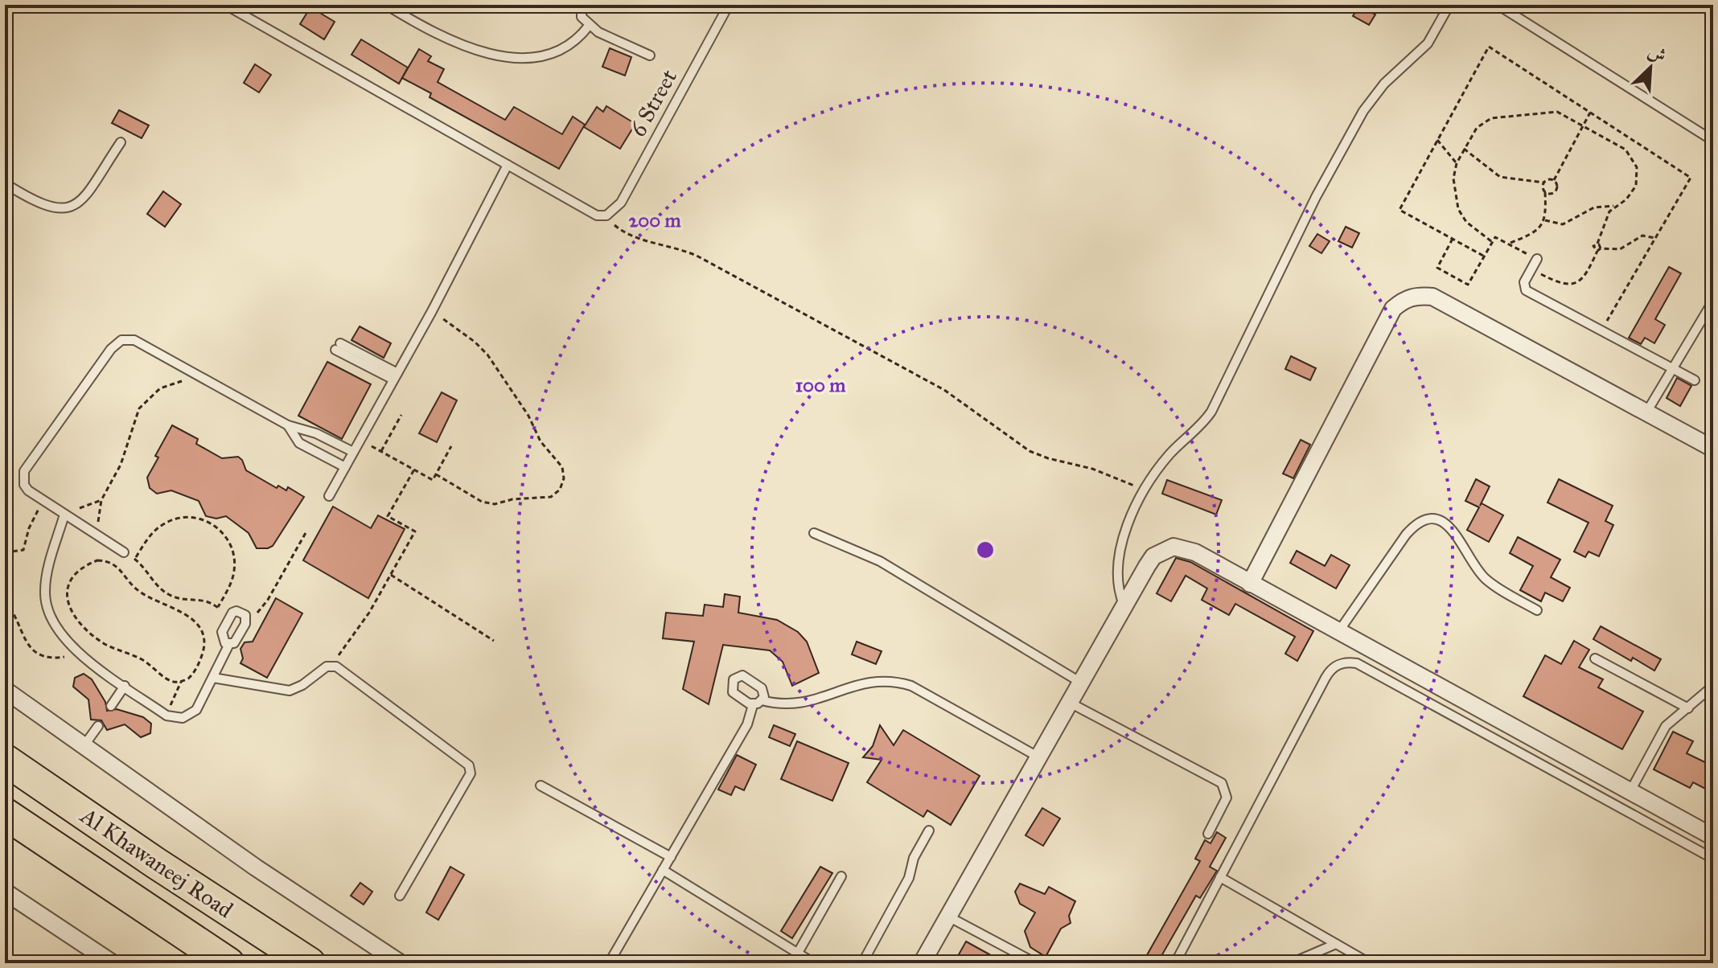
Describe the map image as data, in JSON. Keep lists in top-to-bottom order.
{
  "streets": {
    "highway": ["Al Khawaneej Road"],
    "lane": ["6 Street"]
  },
  "north": "top right",
  "rings": ["200 m", "100 m"]
}
